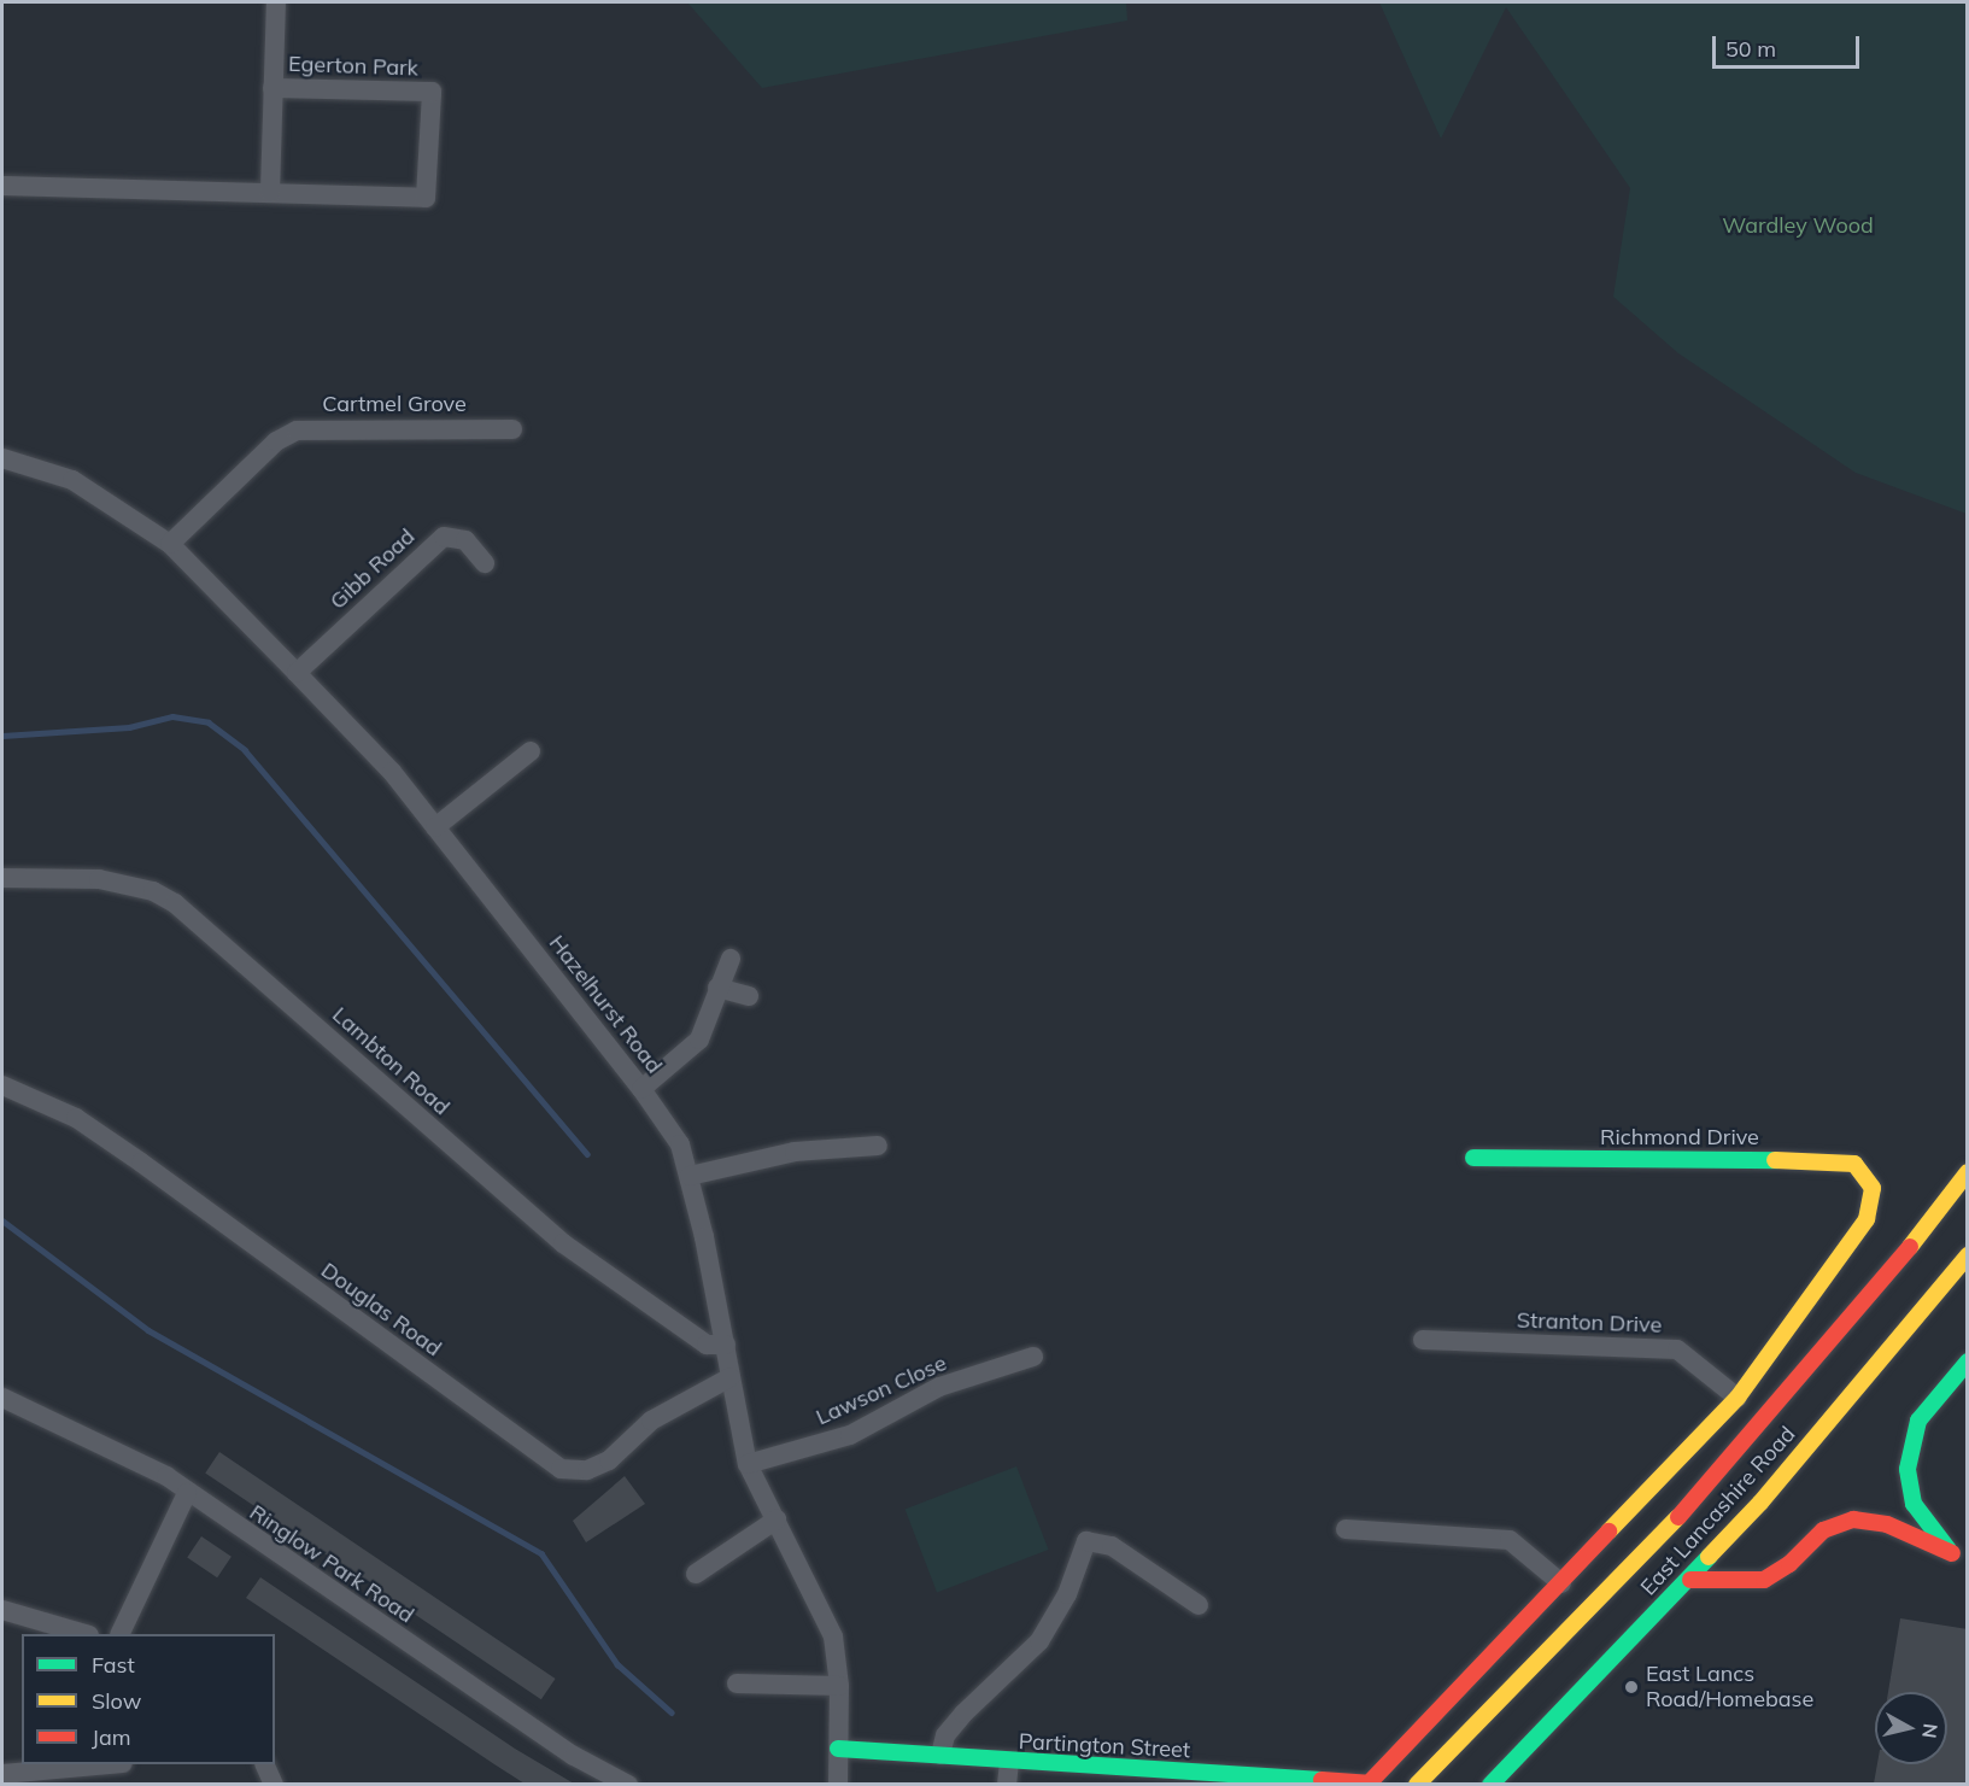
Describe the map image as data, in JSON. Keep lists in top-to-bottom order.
{
  "streets": {
    "main road": ["Richmond Drive", "East Lancashire Road", "Partington Street"],
    "street": [
      "Egerton Park",
      "Cartmel Grove",
      "Gibb Road",
      "Hazelhurst Road",
      "Lambton Road",
      "Douglas Road",
      "Stranton Drive",
      "Lawson Close",
      "Ringlow Park Road"
    ]
  },
  "crossings": [
    ["Cartmel Grove", "Hazelhurst Road"],
    ["Gibb Road", "Hazelhurst Road"],
    ["Hazelhurst Road", "Lambton Road"],
    ["Hazelhurst Road", "Douglas Road"],
    ["Hazelhurst Road", "Lawson Close"],
    ["Hazelhurst Road", "Partington Street"],
    ["Richmond Drive", "Stranton Drive"]
  ],
  "parks": ["Wardley Wood"],
  "places": ["East Lancs Road/Homebase"],
  "legend": ["Fast", "Slow", "Jam"],
  "scale_bar": "50 m",
  "north": "right"
}
